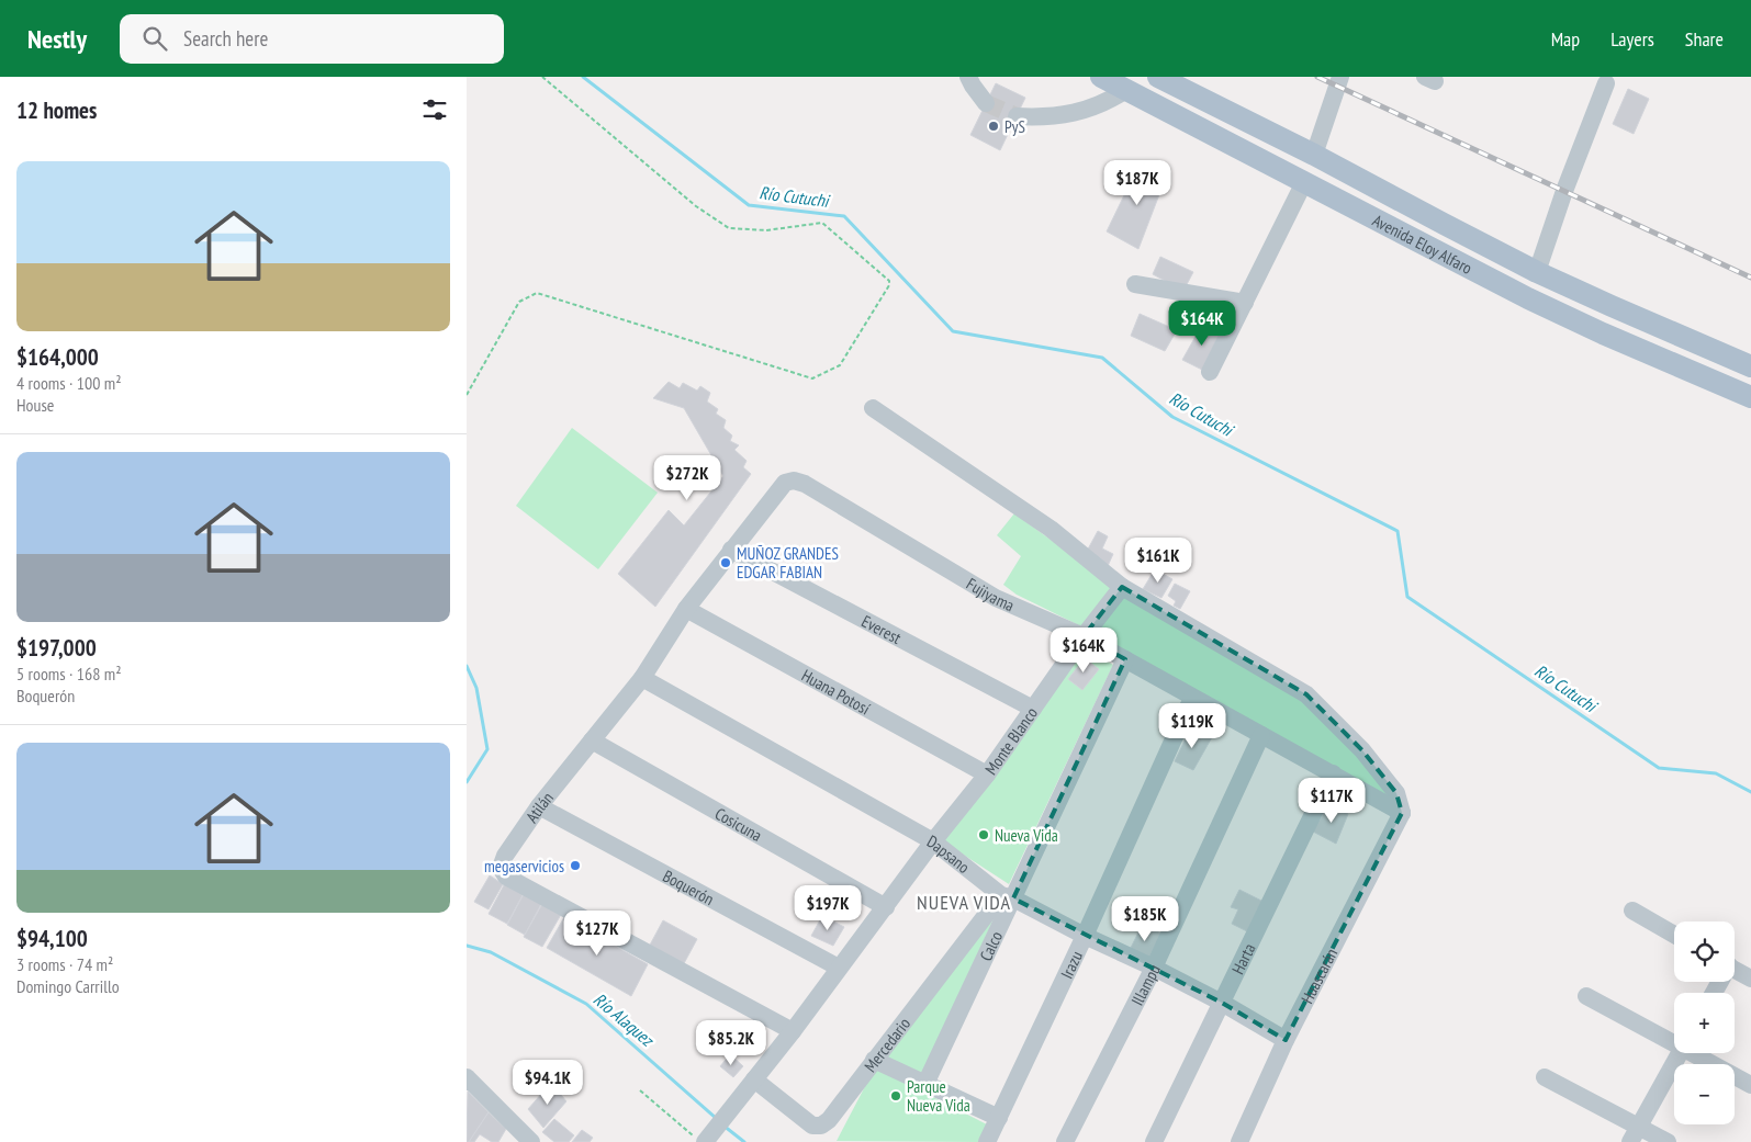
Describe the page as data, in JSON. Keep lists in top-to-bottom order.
{
  "streets": {
    "main road": ["Avenida Eloy Alfaro"],
    "street": [
      "Fujiyama",
      "Everest",
      "Huana Potosí",
      "Monte Blanco",
      "Atilán",
      "Cosicuna",
      "Dapsano",
      "Boquerón",
      "Calco",
      "Harta",
      "Irazu",
      "Huascarán",
      "Illampu",
      "Mercedario"
    ]
  },
  "crossings": [
    ["Fujiyama", "Monte Blanco"],
    ["Fujiyama", "Atilán"],
    ["Fujiyama", "Calco"],
    ["Fujiyama", "Harta"],
    ["Fujiyama", "Irazu"],
    ["Fujiyama", "Huascarán"],
    ["Fujiyama", "Illampu"],
    ["Everest", "Monte Blanco"],
    ["Everest", "Atilán"],
    ["Huana Potosí", "Monte Blanco"],
    ["Huana Potosí", "Atilán"],
    ["Monte Blanco", "Atilán"],
    ["Monte Blanco", "Cosicuna"],
    ["Monte Blanco", "Dapsano"],
    ["Monte Blanco", "Boquerón"],
    ["Monte Blanco", "Mercedario"],
    ["Atilán", "Cosicuna"],
    ["Atilán", "Dapsano"],
    ["Atilán", "Boquerón"],
    ["Dapsano", "Calco"],
    ["Dapsano", "Harta"],
    ["Dapsano", "Irazu"],
    ["Dapsano", "Huascarán"],
    ["Dapsano", "Illampu"],
    ["Dapsano", "Mercedario"],
    ["Calco", "Mercedario"]
  ],
  "districts": ["NUEVA VIDA"],
  "water": ["Río Cutuchi", "Río Alaquez"],
  "places": [
    "PyS",
    "MUÑOZ GRANDES EDGAR FABIAN",
    "Nueva Vida",
    "megaservicios",
    "Parque Nueva Vida"
  ],
  "page": {
    "header": "Nestly",
    "search": "Search here",
    "nav": ["Map", "Layers", "Share"],
    "heading": "12 homes",
    "list": [
      {
        "name": "$164,000",
        "note": "4 rooms · 100 m² · House"
      },
      {
        "name": "$197,000",
        "note": "5 rooms · 168 m² · Boquerón"
      },
      {
        "name": "$94,100",
        "note": "3 rooms · 74 m² · Domingo Carrillo"
      }
    ],
    "price": [
      "$187K",
      "$164K",
      "$272K",
      "$161K",
      "$164K",
      "$119K",
      "$117K",
      "$197K",
      "$185K",
      "$127K",
      "$85.2K",
      "$94.1K"
    ],
    "map_buttons": ["+", "−"]
  }
}
